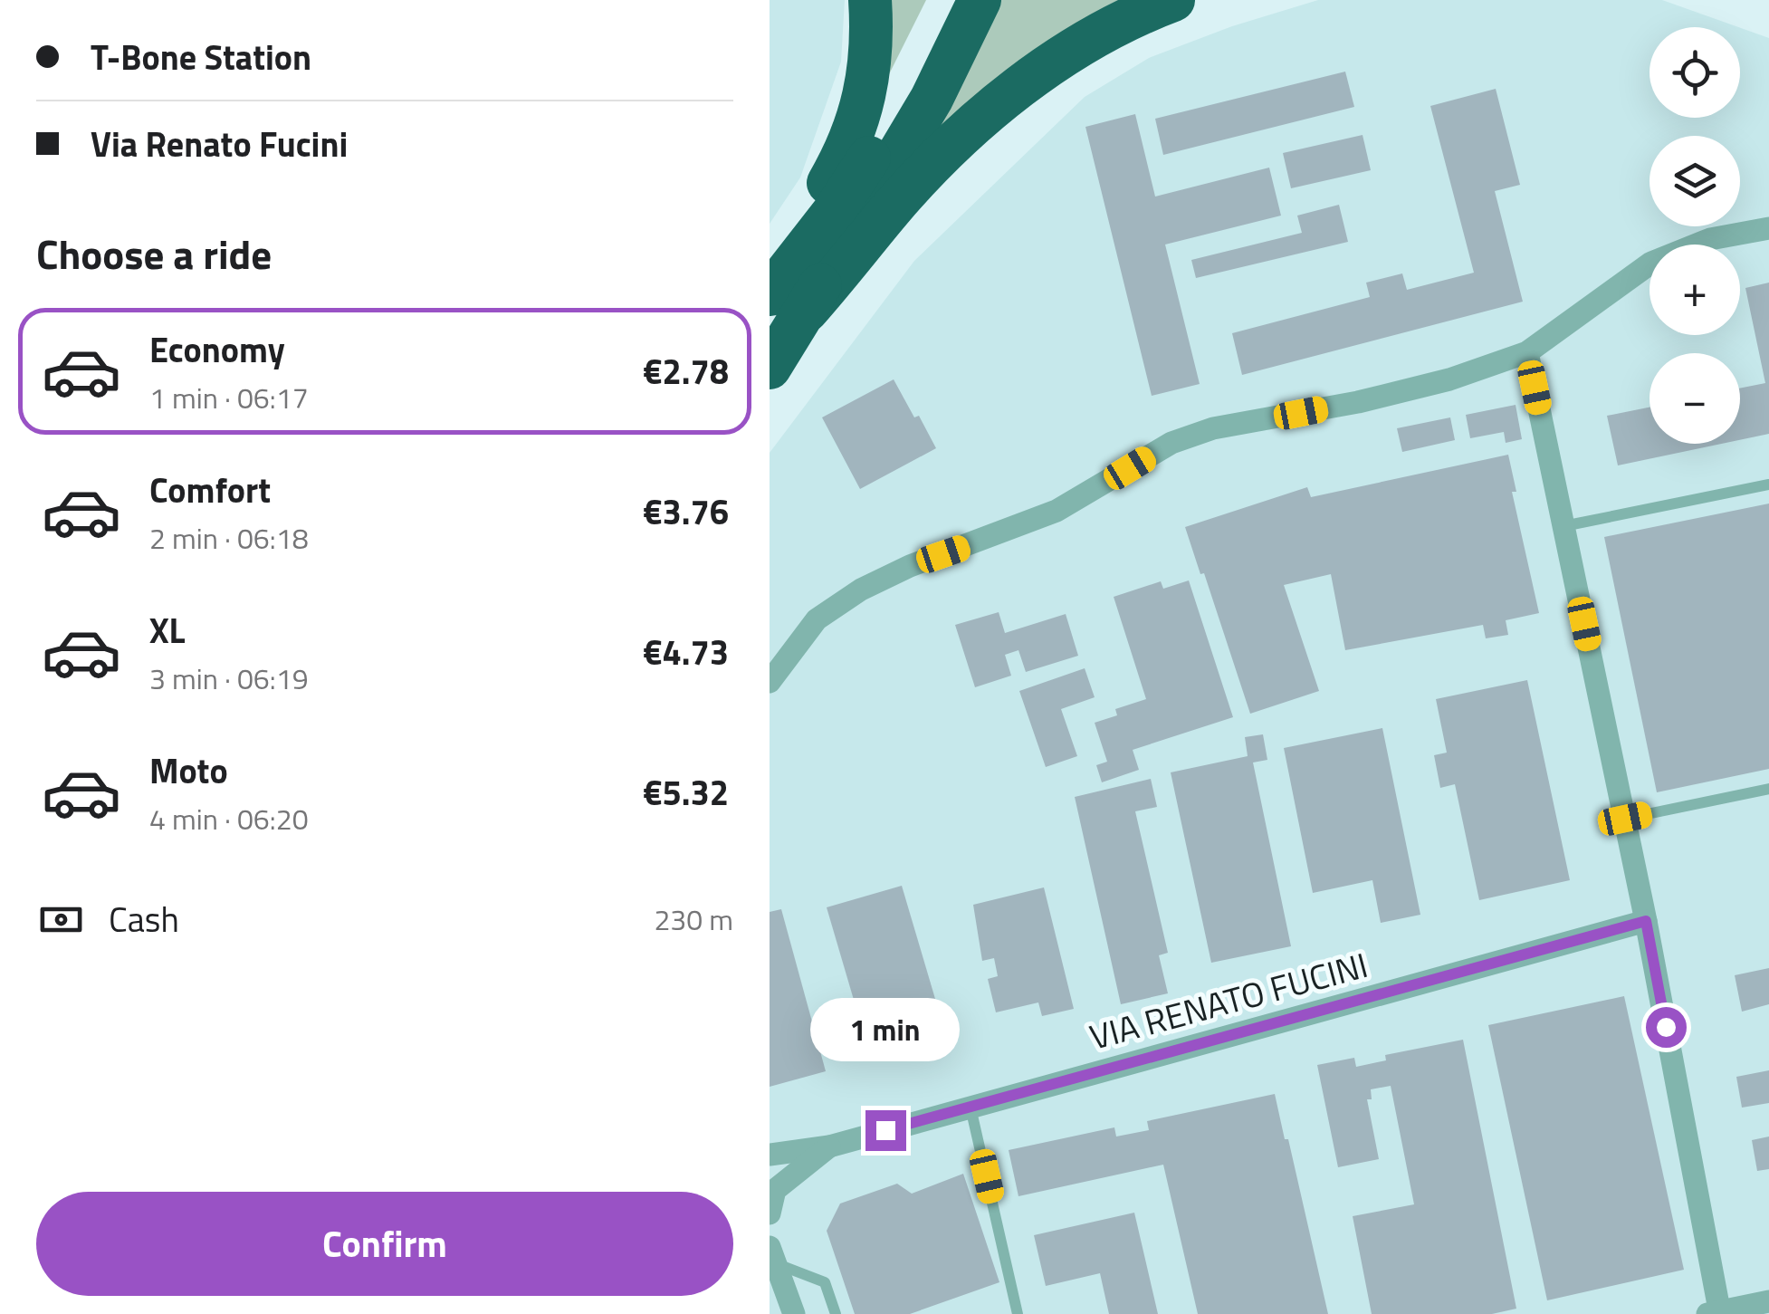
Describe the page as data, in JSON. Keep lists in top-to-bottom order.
{
  "streets": {
    "street": ["VIA RENATO FUCINI"]
  },
  "page": {
    "banner": ["T-Bone Station", "Via Renato Fucini"],
    "map_buttons": ["+", "−"],
    "heading": "Choose a ride",
    "list": [
      {
        "name": "Economy",
        "note": "1 min · 06:17",
        "value": "€2.78"
      },
      {
        "name": "Comfort",
        "note": "2 min · 06:18",
        "value": "€3.76"
      },
      {
        "name": "XL",
        "note": "3 min · 06:19",
        "value": "€4.73"
      },
      {
        "name": "Moto",
        "note": "4 min · 06:20",
        "value": "€5.32"
      }
    ],
    "pay": ["Cash", "230 m"],
    "bubble": "1 min",
    "buttons": "Confirm"
  }
}
